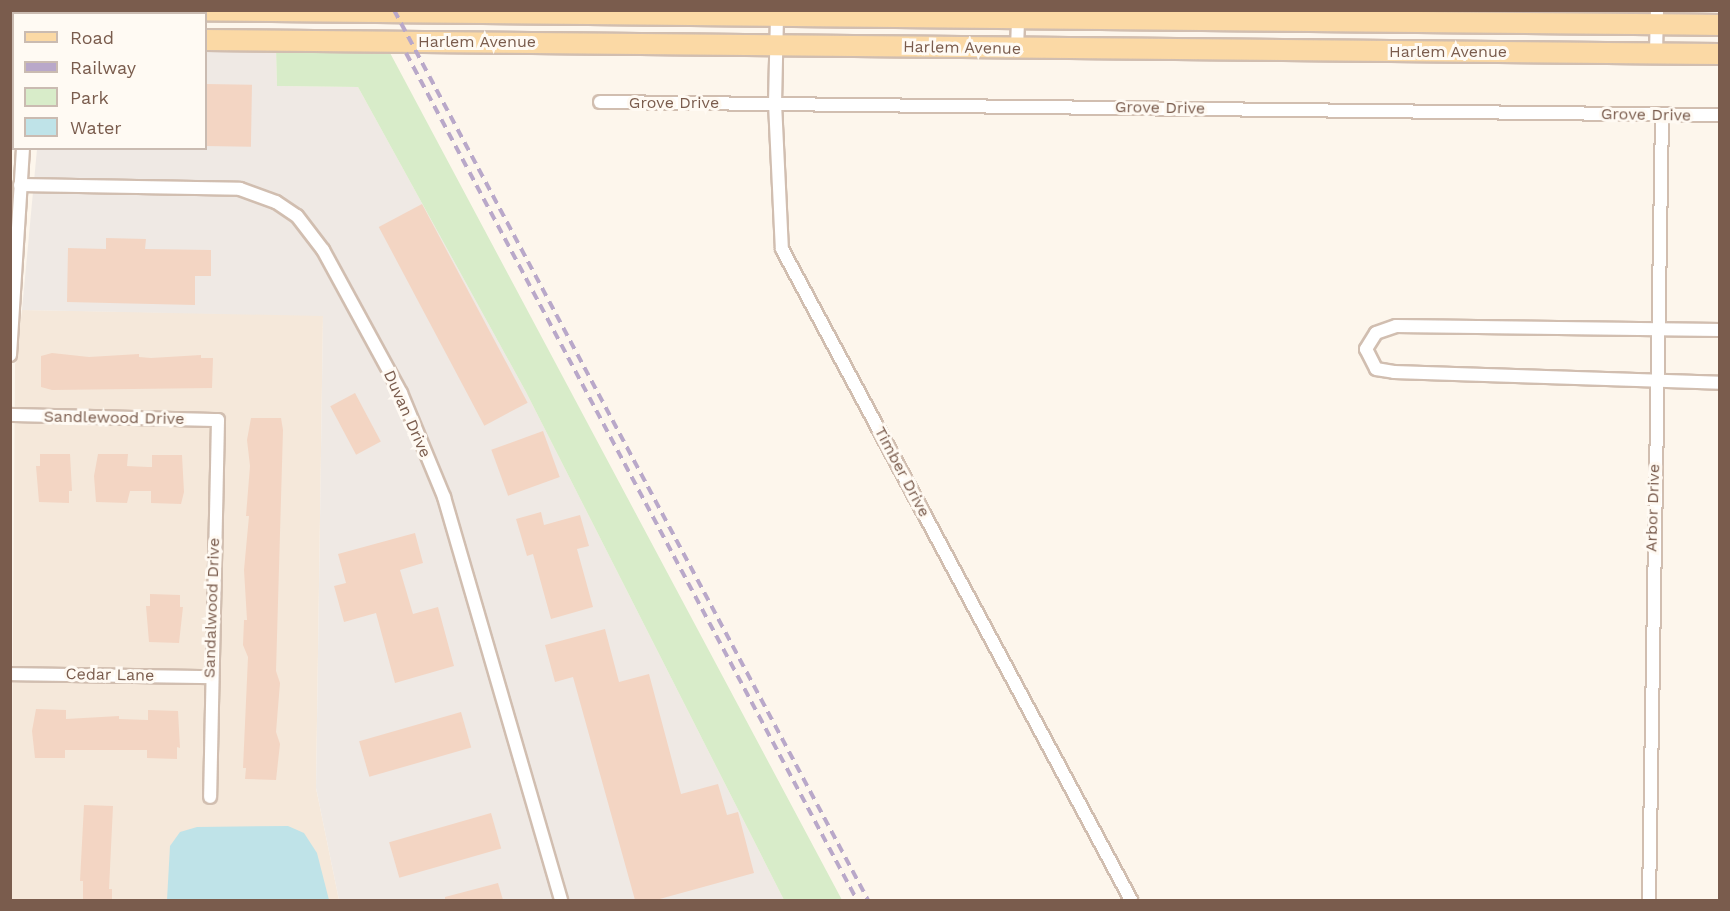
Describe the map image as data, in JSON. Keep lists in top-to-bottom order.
{
  "streets": {
    "main road": ["Harlem Avenue"],
    "street": [
      "Grove Drive",
      "Duvan Drive",
      "Sandlewood Drive",
      "Timber Drive",
      "Arbor Drive",
      "Sandalwood Drive",
      "Cedar Lane"
    ]
  },
  "crossings": [
    ["Harlem Avenue", "Timber Drive"],
    ["Grove Drive", "Timber Drive"],
    ["Grove Drive", "Arbor Drive"],
    ["Sandlewood Drive", "Sandalwood Drive"],
    ["Sandalwood Drive", "Cedar Lane"]
  ],
  "legend": [
    "Road",
    "Railway",
    "Park",
    "Water"
  ]
}
